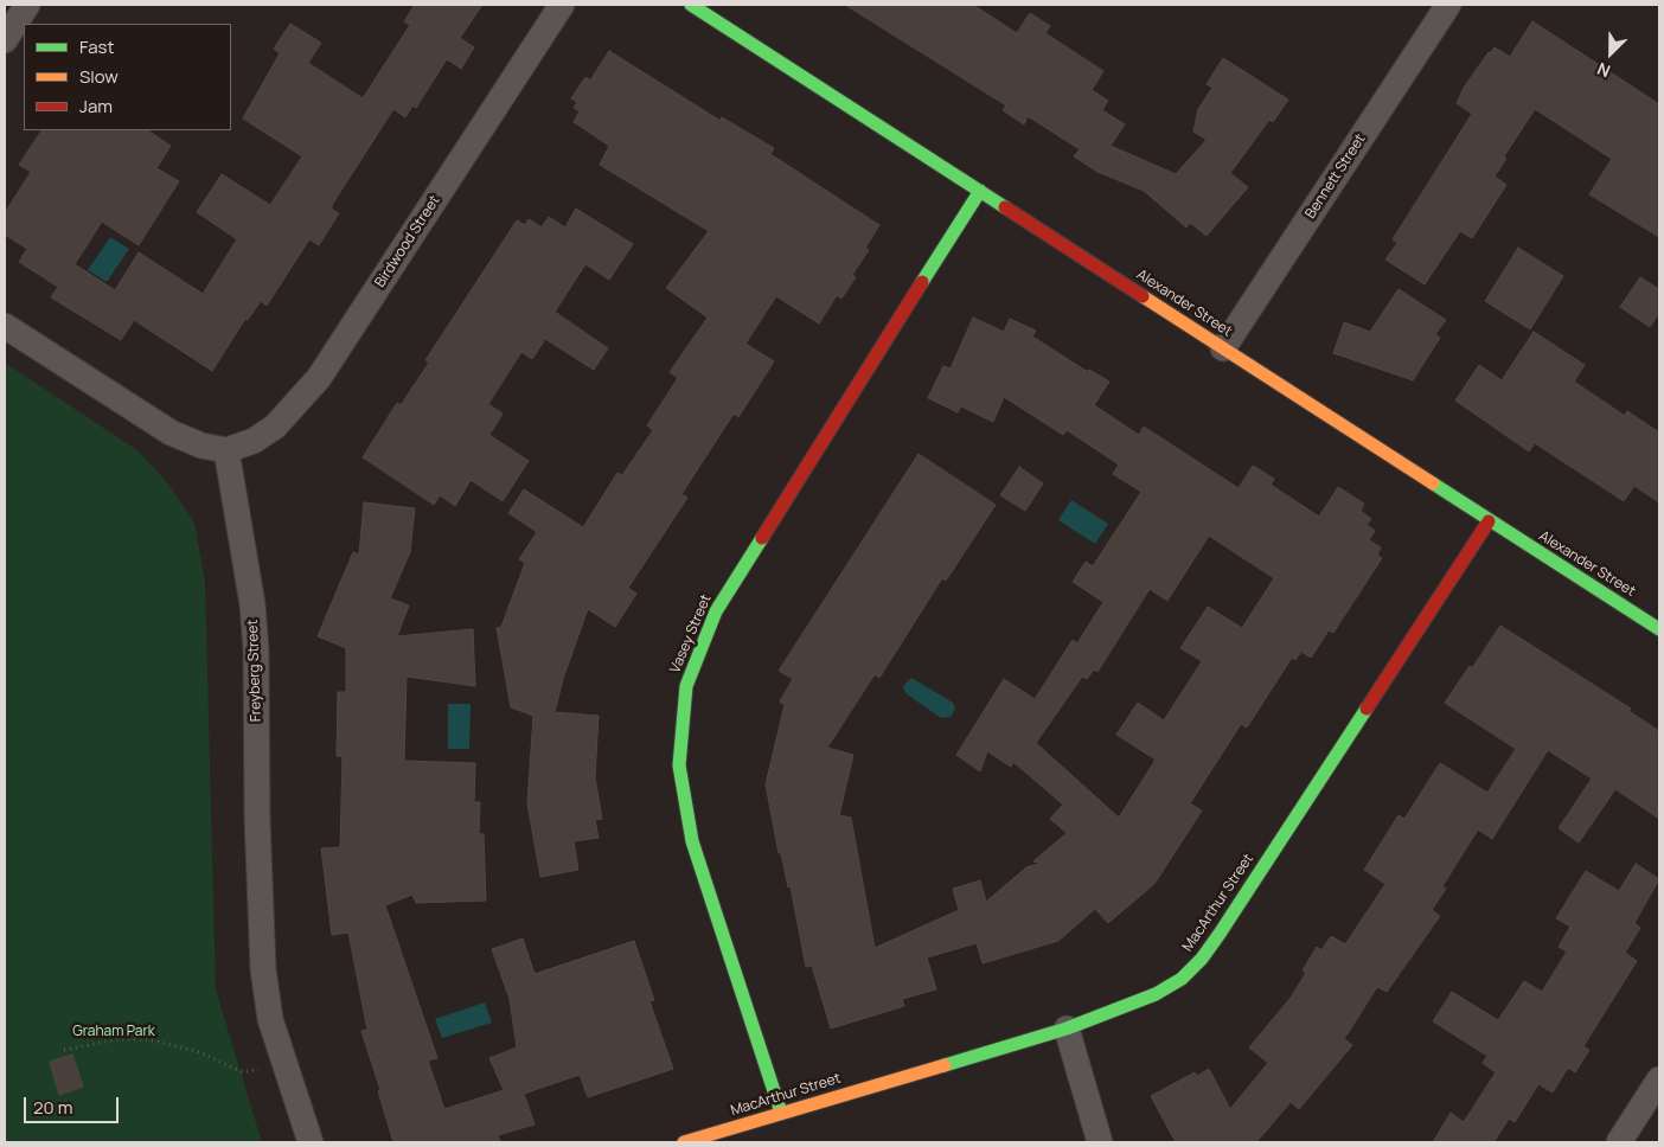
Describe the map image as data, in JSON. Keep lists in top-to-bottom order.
{
  "streets": {
    "street": [
      "Bennett Street",
      "Birdwood Street",
      "Alexander Street",
      "Vasey Street",
      "Freyberg Street",
      "MacArthur Street"
    ]
  },
  "crossings": [
    ["Bennett Street", "Alexander Street"],
    ["Birdwood Street", "Freyberg Street"],
    ["Alexander Street", "Vasey Street"],
    ["Alexander Street", "MacArthur Street"],
    ["Vasey Street", "MacArthur Street"]
  ],
  "parks": ["Graham Park"],
  "legend": ["Fast", "Slow", "Jam"],
  "scale_bar": "20 m",
  "north": "bottom left"
}
